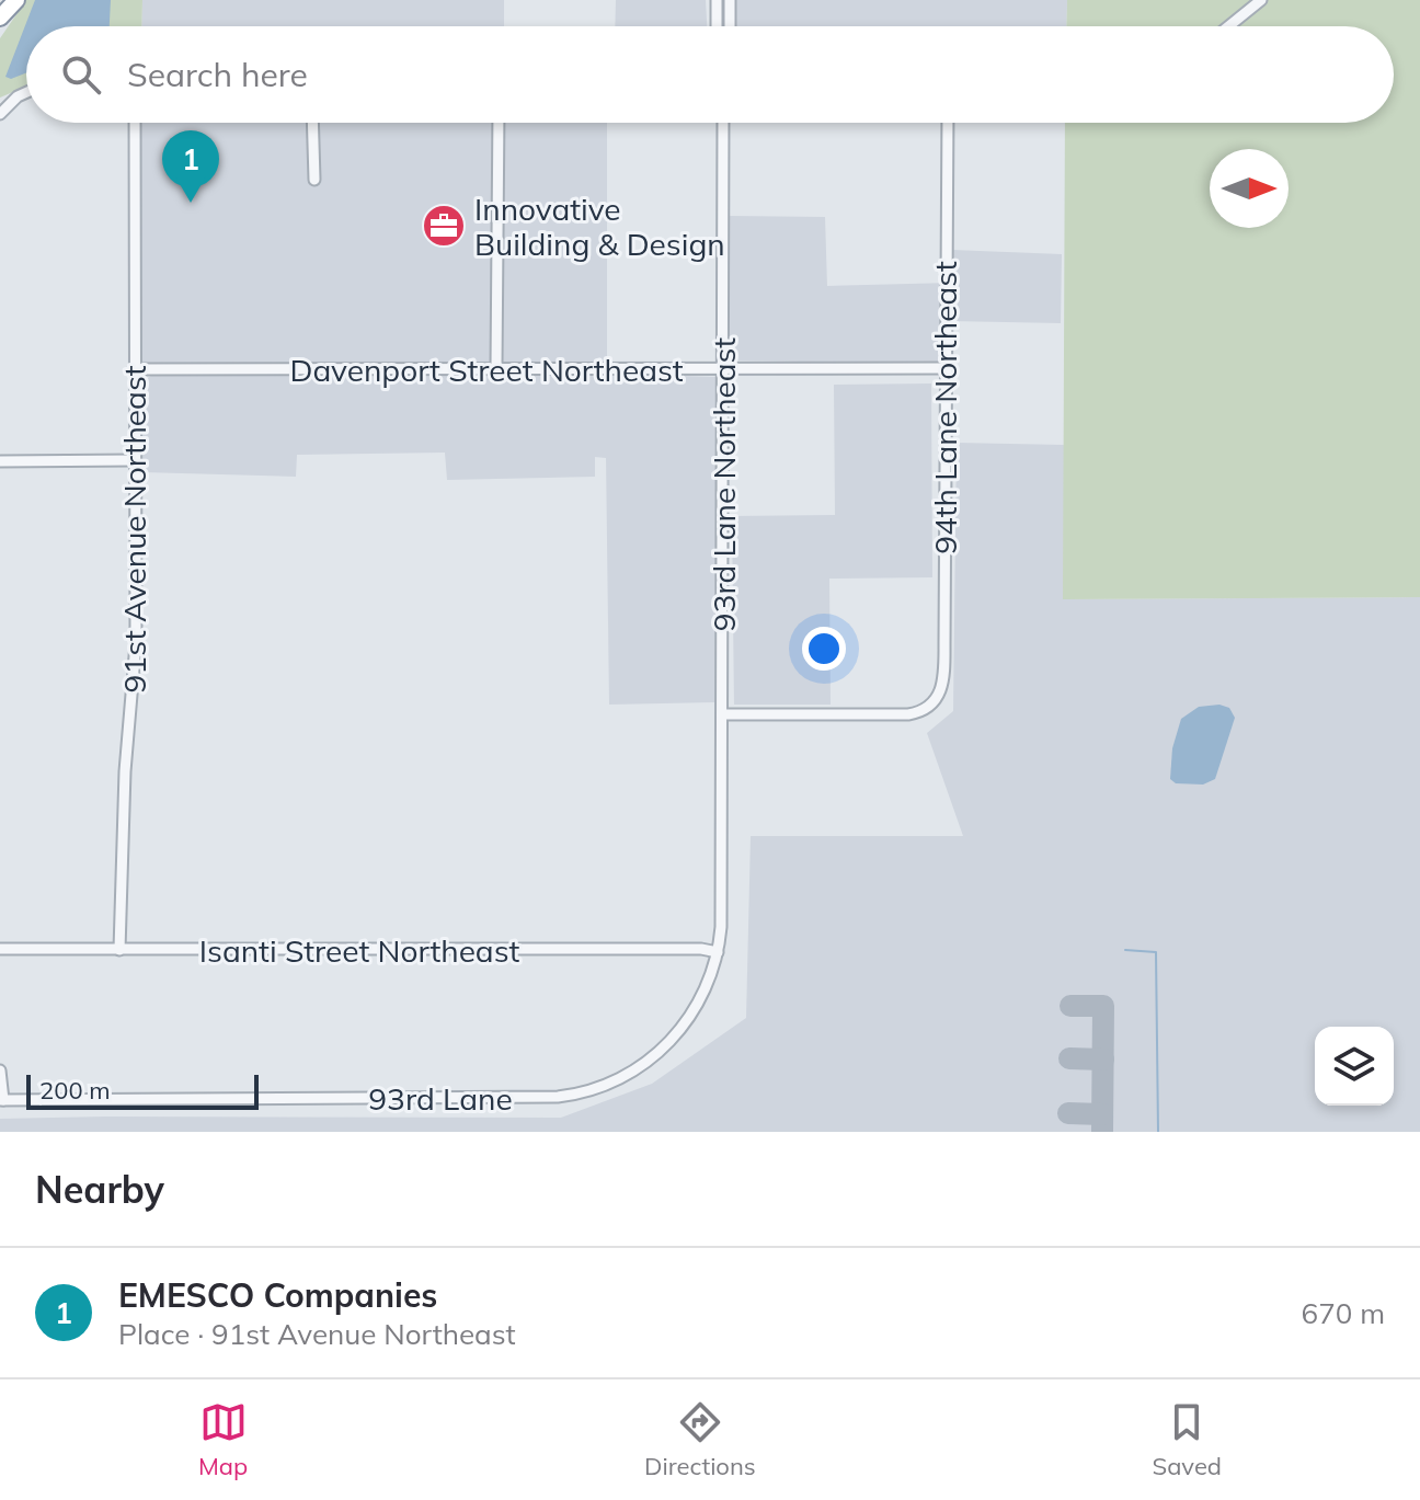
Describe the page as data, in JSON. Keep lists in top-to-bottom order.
{
  "streets": {
    "street": [
      "Davenport Street Northeast",
      "94th Lane Northeast",
      "93rd Lane Northeast",
      "91st Avenue Northeast",
      "Isanti Street Northeast",
      "93rd Lane"
    ]
  },
  "crossings": [
    ["Davenport Street Northeast", "94th Lane Northeast"],
    ["Davenport Street Northeast", "93rd Lane Northeast"],
    ["Davenport Street Northeast", "91st Avenue Northeast"],
    ["94th Lane Northeast", "93rd Lane Northeast"],
    ["93rd Lane Northeast", "93rd Lane"],
    ["91st Avenue Northeast", "Isanti Street Northeast"],
    ["Isanti Street Northeast", "93rd Lane"]
  ],
  "places": {
    "office": ["Innovative Building & Design"]
  },
  "scale_bar": "200 m",
  "north": "right",
  "page": {
    "search": "Search here",
    "pins": "1",
    "scale": "200 m",
    "heading": "Nearby",
    "list": [
      {
        "mark": "1",
        "name": "EMESCO Companies",
        "note": "Place · 91st Avenue Northeast",
        "value": "670 m"
      }
    ],
    "nav": ["Map", "Directions", "Saved"]
  }
}
